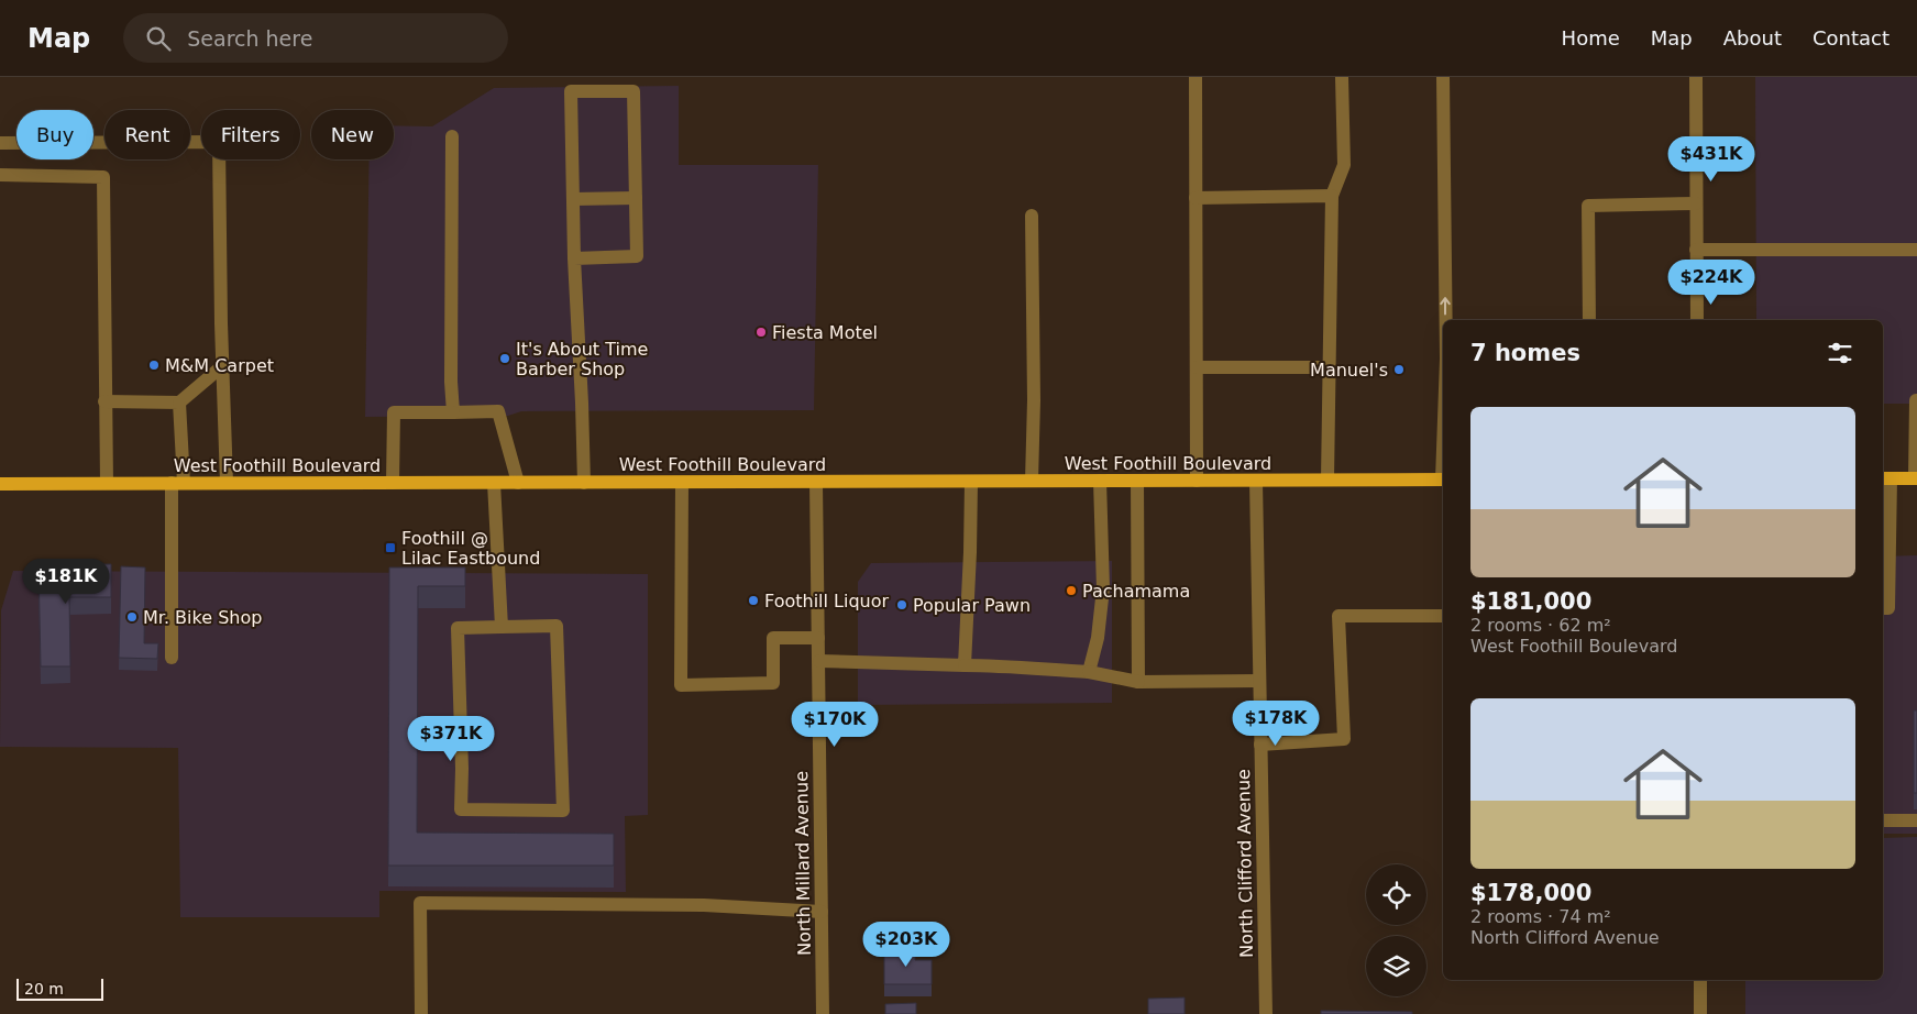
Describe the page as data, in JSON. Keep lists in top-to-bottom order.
{
  "streets": {
    "main road": ["West Foothill Boulevard"],
    "street": ["North Millard Avenue", "North Clifford Avenue"]
  },
  "crossings": [
    ["West Foothill Boulevard", "North Millard Avenue"],
    ["West Foothill Boulevard", "North Clifford Avenue"]
  ],
  "places": {
    "other": [
      "Fiesta Motel",
      "It's About Time Barber Shop",
      "M&M Carpet",
      "Manuel's",
      "Pachamama",
      "Foothill Liquor",
      "Popular Pawn",
      "Mr. Bike Shop"
    ],
    "transit": ["Foothill @ Lilac Eastbound"]
  },
  "scale_bar": "20 m",
  "page": {
    "header": "Map",
    "search": "Search here",
    "nav": [
      "Home",
      "Map",
      "About",
      "Contact"
    ],
    "chip": [
      "Buy",
      "Rent",
      "Filters",
      "New"
    ],
    "price": [
      "$431K",
      "$224K",
      "$181K",
      "$178K",
      "$170K",
      "$371K",
      "$203K"
    ],
    "heading": "7 homes",
    "list": [
      {
        "name": "$181,000",
        "note": "2 rooms · 62 m² · West Foothill Boulevard"
      },
      {
        "name": "$178,000",
        "note": "2 rooms · 74 m² · North Clifford Avenue"
      }
    ],
    "scale": "20 m"
  }
}
